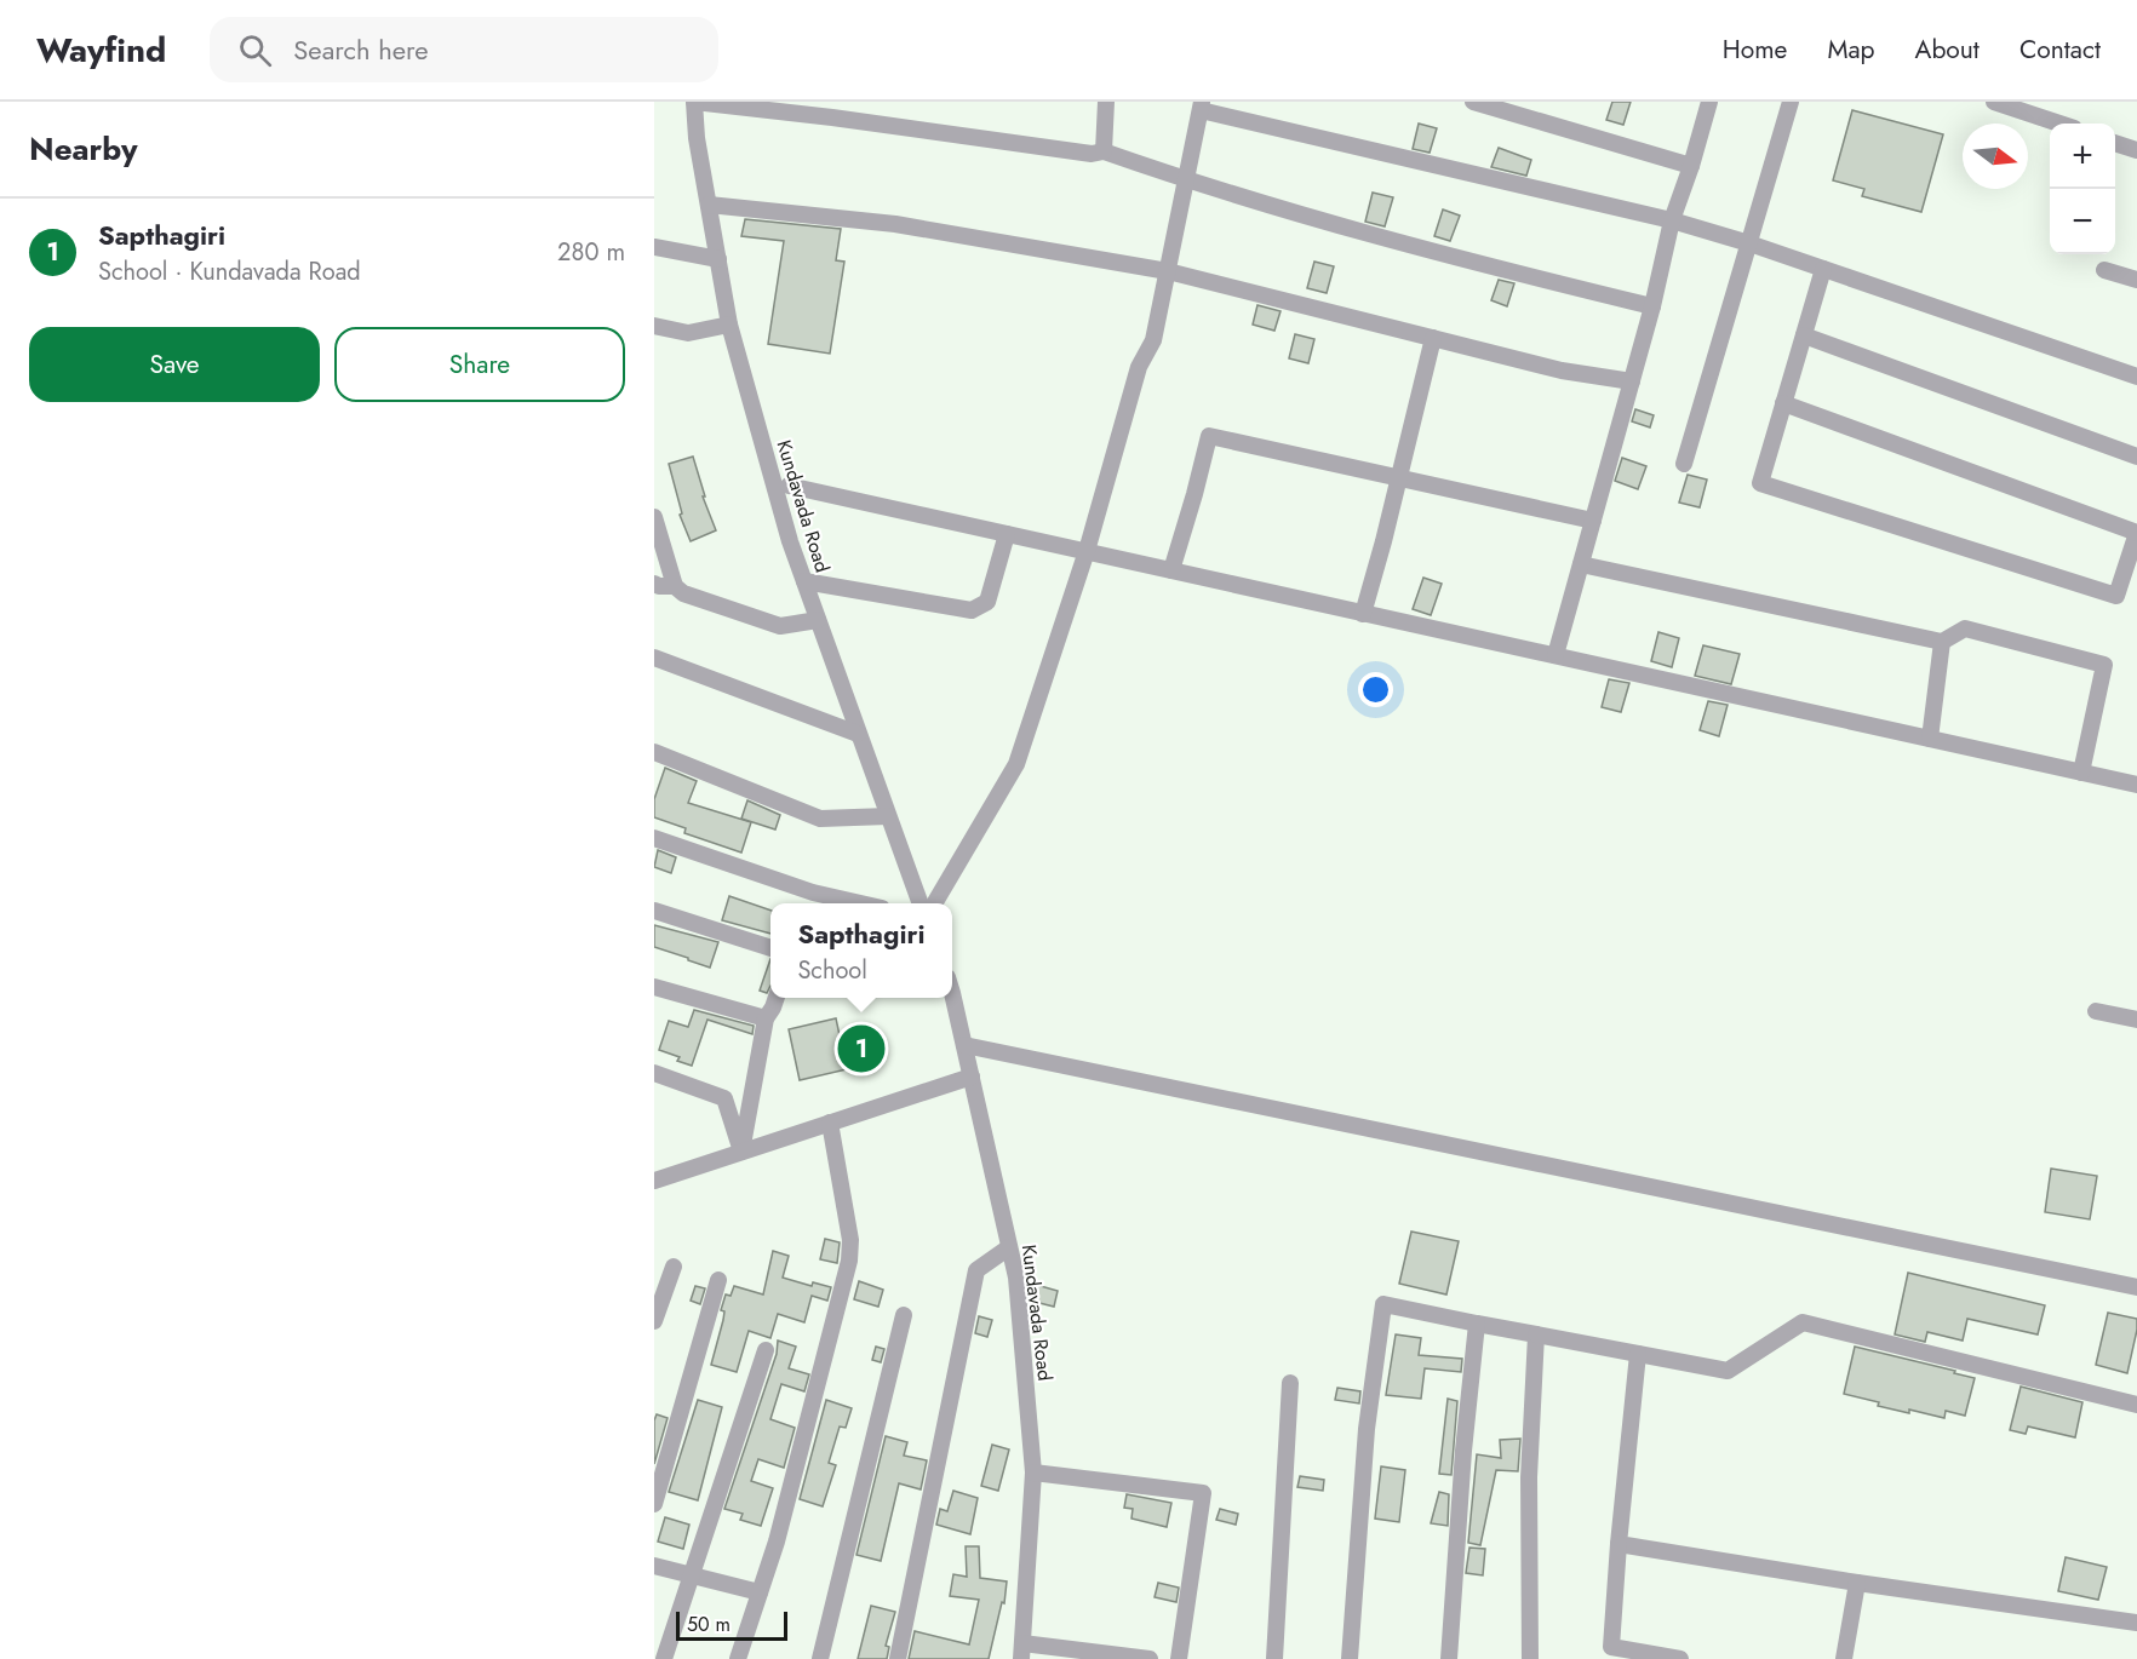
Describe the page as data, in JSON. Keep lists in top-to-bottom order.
{
  "streets": {
    "street": ["Kundavada Road"]
  },
  "scale_bar": "50 m",
  "north": "right",
  "page": {
    "header": "Wayfind",
    "search": "Search here",
    "nav": [
      "Home",
      "Map",
      "About",
      "Contact"
    ],
    "heading": "Nearby",
    "map_buttons": ["+", "−"],
    "list": [
      {
        "mark": "1",
        "name": "Sapthagiri",
        "note": "School · Kundavada Road",
        "value": "280 m"
      }
    ],
    "buttons": ["Save", "Share"],
    "popup": ["Sapthagiri", "School"],
    "pins": "1",
    "scale": "50 m"
  }
}
